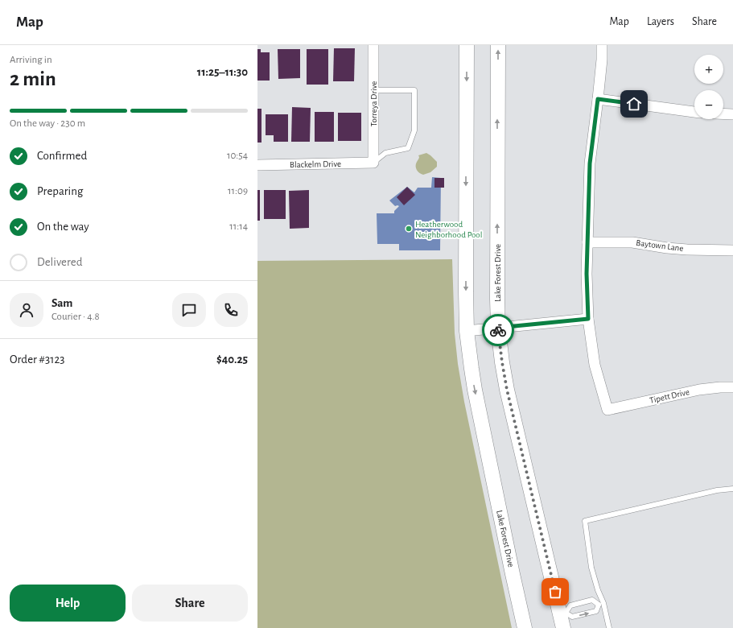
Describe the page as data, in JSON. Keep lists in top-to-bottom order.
{
  "streets": {
    "main road": ["Lake Forest Drive"],
    "street": [
      "Torreya Drive",
      "Blackelm Drive",
      "Baytown Lane",
      "Tipett Drive"
    ]
  },
  "crossings": [
    ["Torreya Drive", "Blackelm Drive"]
  ],
  "places": ["Heatherwood Neighborhood Pool"],
  "page": {
    "header": "Map",
    "nav": ["Map", "Layers", "Share"],
    "heading": ["2 min", "Arriving in", "11:25–11:30"],
    "panel": [
      "Sam",
      "Courier · 4.8",
      "Order #3123",
      "$40.25"
    ],
    "map_buttons": ["+", "−"],
    "bar": "On the way · 230 m",
    "list": [
      ["Confirmed", "10:54"],
      ["Preparing", "11:09"],
      ["On the way", "11:14"],
      "Delivered"
    ],
    "buttons": ["Help", "Share"]
  }
}
